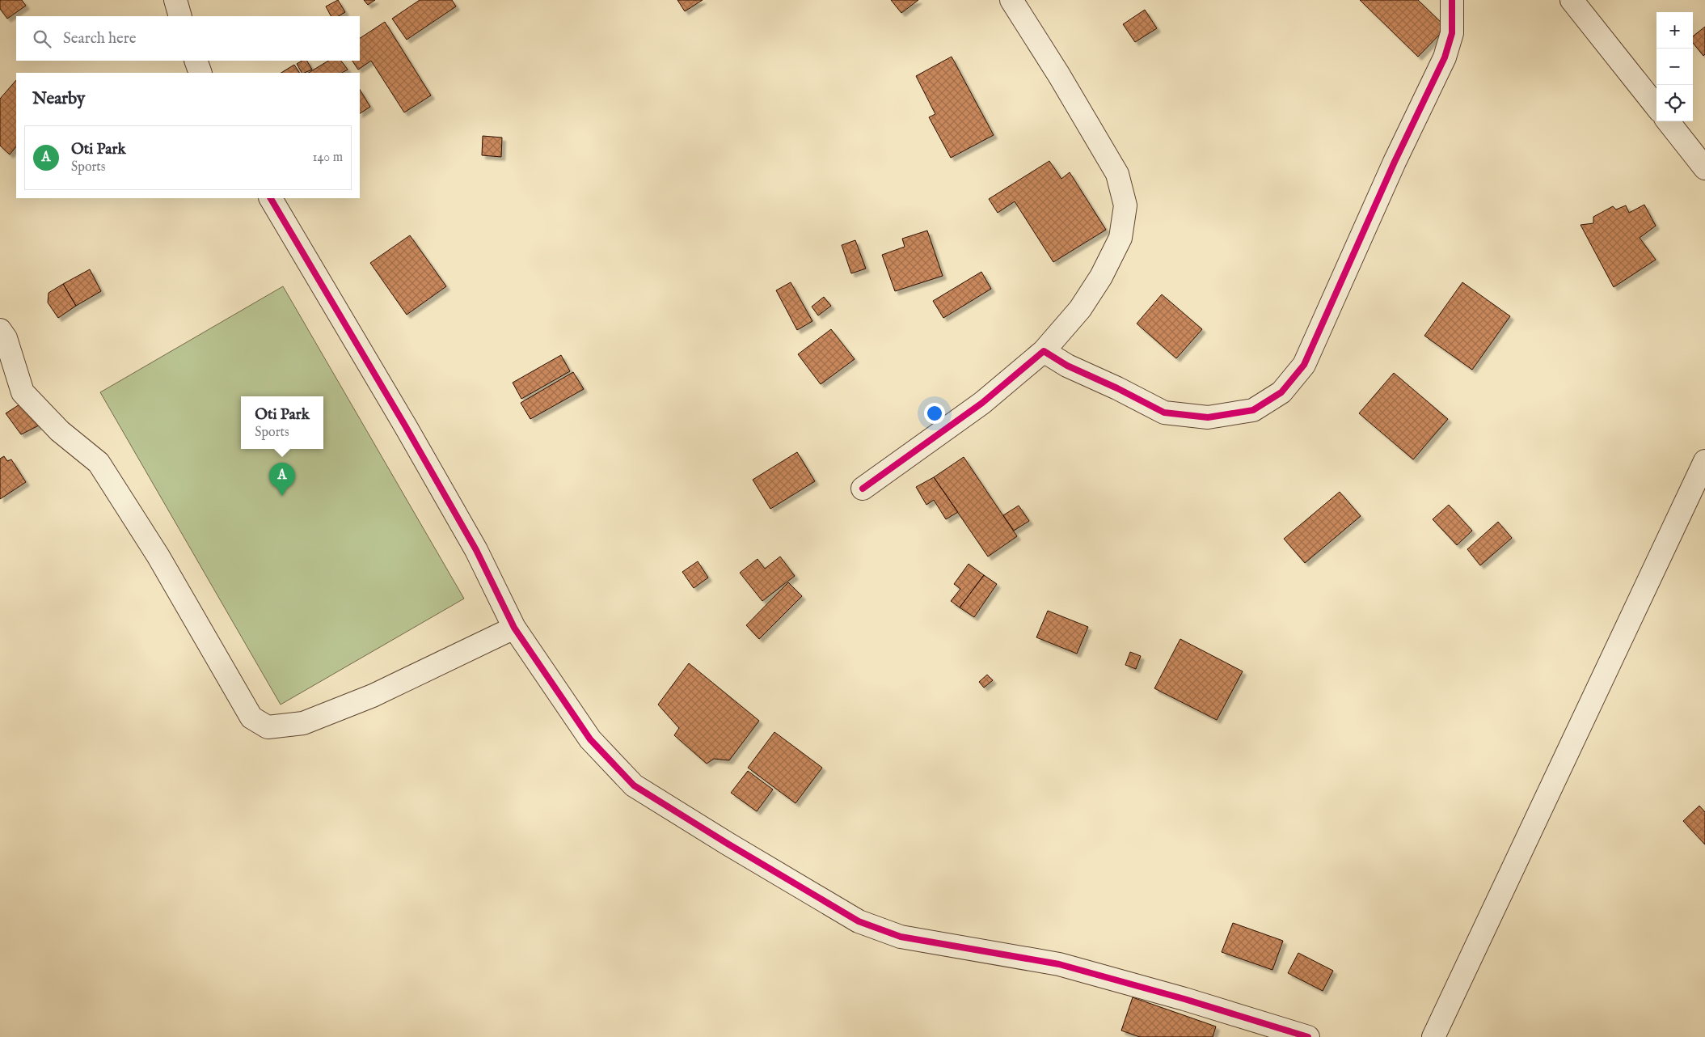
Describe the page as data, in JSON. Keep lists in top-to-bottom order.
{
  "page": {
    "map_buttons": ["+", "−"],
    "search": "Search here",
    "heading": "Nearby",
    "list": [
      {
        "mark": "A",
        "name": "Oti Park",
        "note": "Sports",
        "value": "140 m"
      }
    ],
    "popup": ["Oti Park", "Sports"],
    "pins": "A"
  }
}
